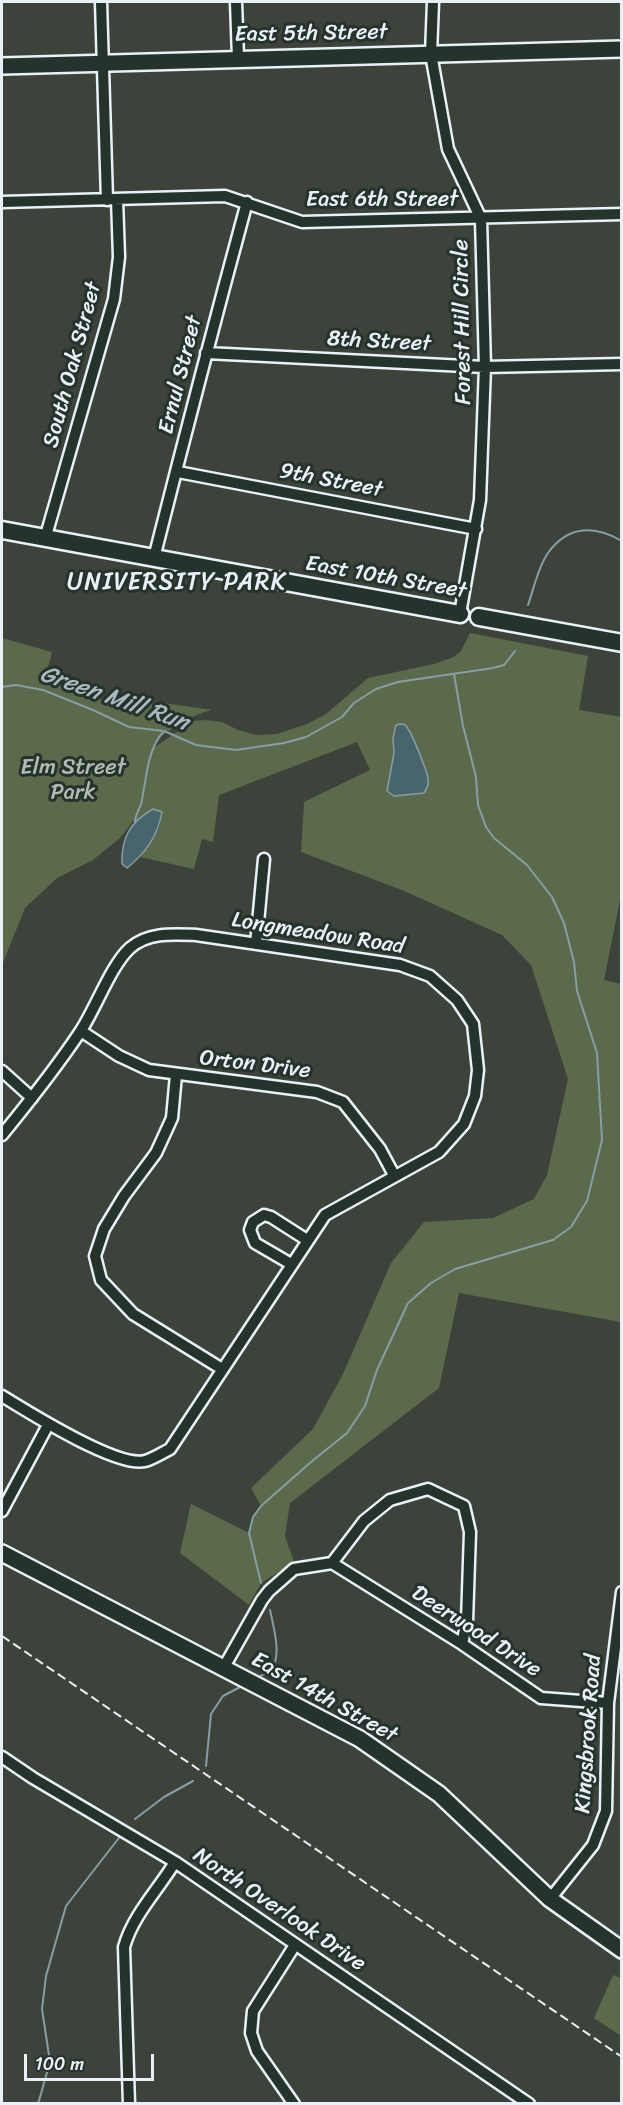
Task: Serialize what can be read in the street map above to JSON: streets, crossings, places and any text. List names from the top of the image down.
{
  "streets": {
    "main road": ["East 10th Street"],
    "street": [
      "East 5th Street",
      "East 6th Street",
      "Forest Hill Circle",
      "8th Street",
      "South Oak Street",
      "Ernul Street",
      "9th Street",
      "Longmeadow Road",
      "Orton Drive",
      "Deerwood Drive",
      "East 14th Street",
      "Kingsbrook Road",
      "North Overlook Drive"
    ]
  },
  "crossings": [
    ["East 5th Street", "Forest Hill Circle"],
    ["East 5th Street", "South Oak Street"],
    ["East 6th Street", "Forest Hill Circle"],
    ["East 6th Street", "South Oak Street"],
    ["East 6th Street", "Ernul Street"],
    ["Forest Hill Circle", "8th Street"],
    ["Forest Hill Circle", "9th Street"],
    ["Forest Hill Circle", "East 10th Street"],
    ["8th Street", "Ernul Street"],
    ["South Oak Street", "East 10th Street"],
    ["Ernul Street", "9th Street"],
    ["Ernul Street", "East 10th Street"],
    ["Longmeadow Road", "Orton Drive"],
    ["Deerwood Drive", "Kingsbrook Road"],
    ["East 14th Street", "Kingsbrook Road"]
  ],
  "districts": ["UNIVERSITY PARK"],
  "water": ["Green Mill Run"],
  "parks": ["Elm Street Park"],
  "scale_bar": "100 m"
}
